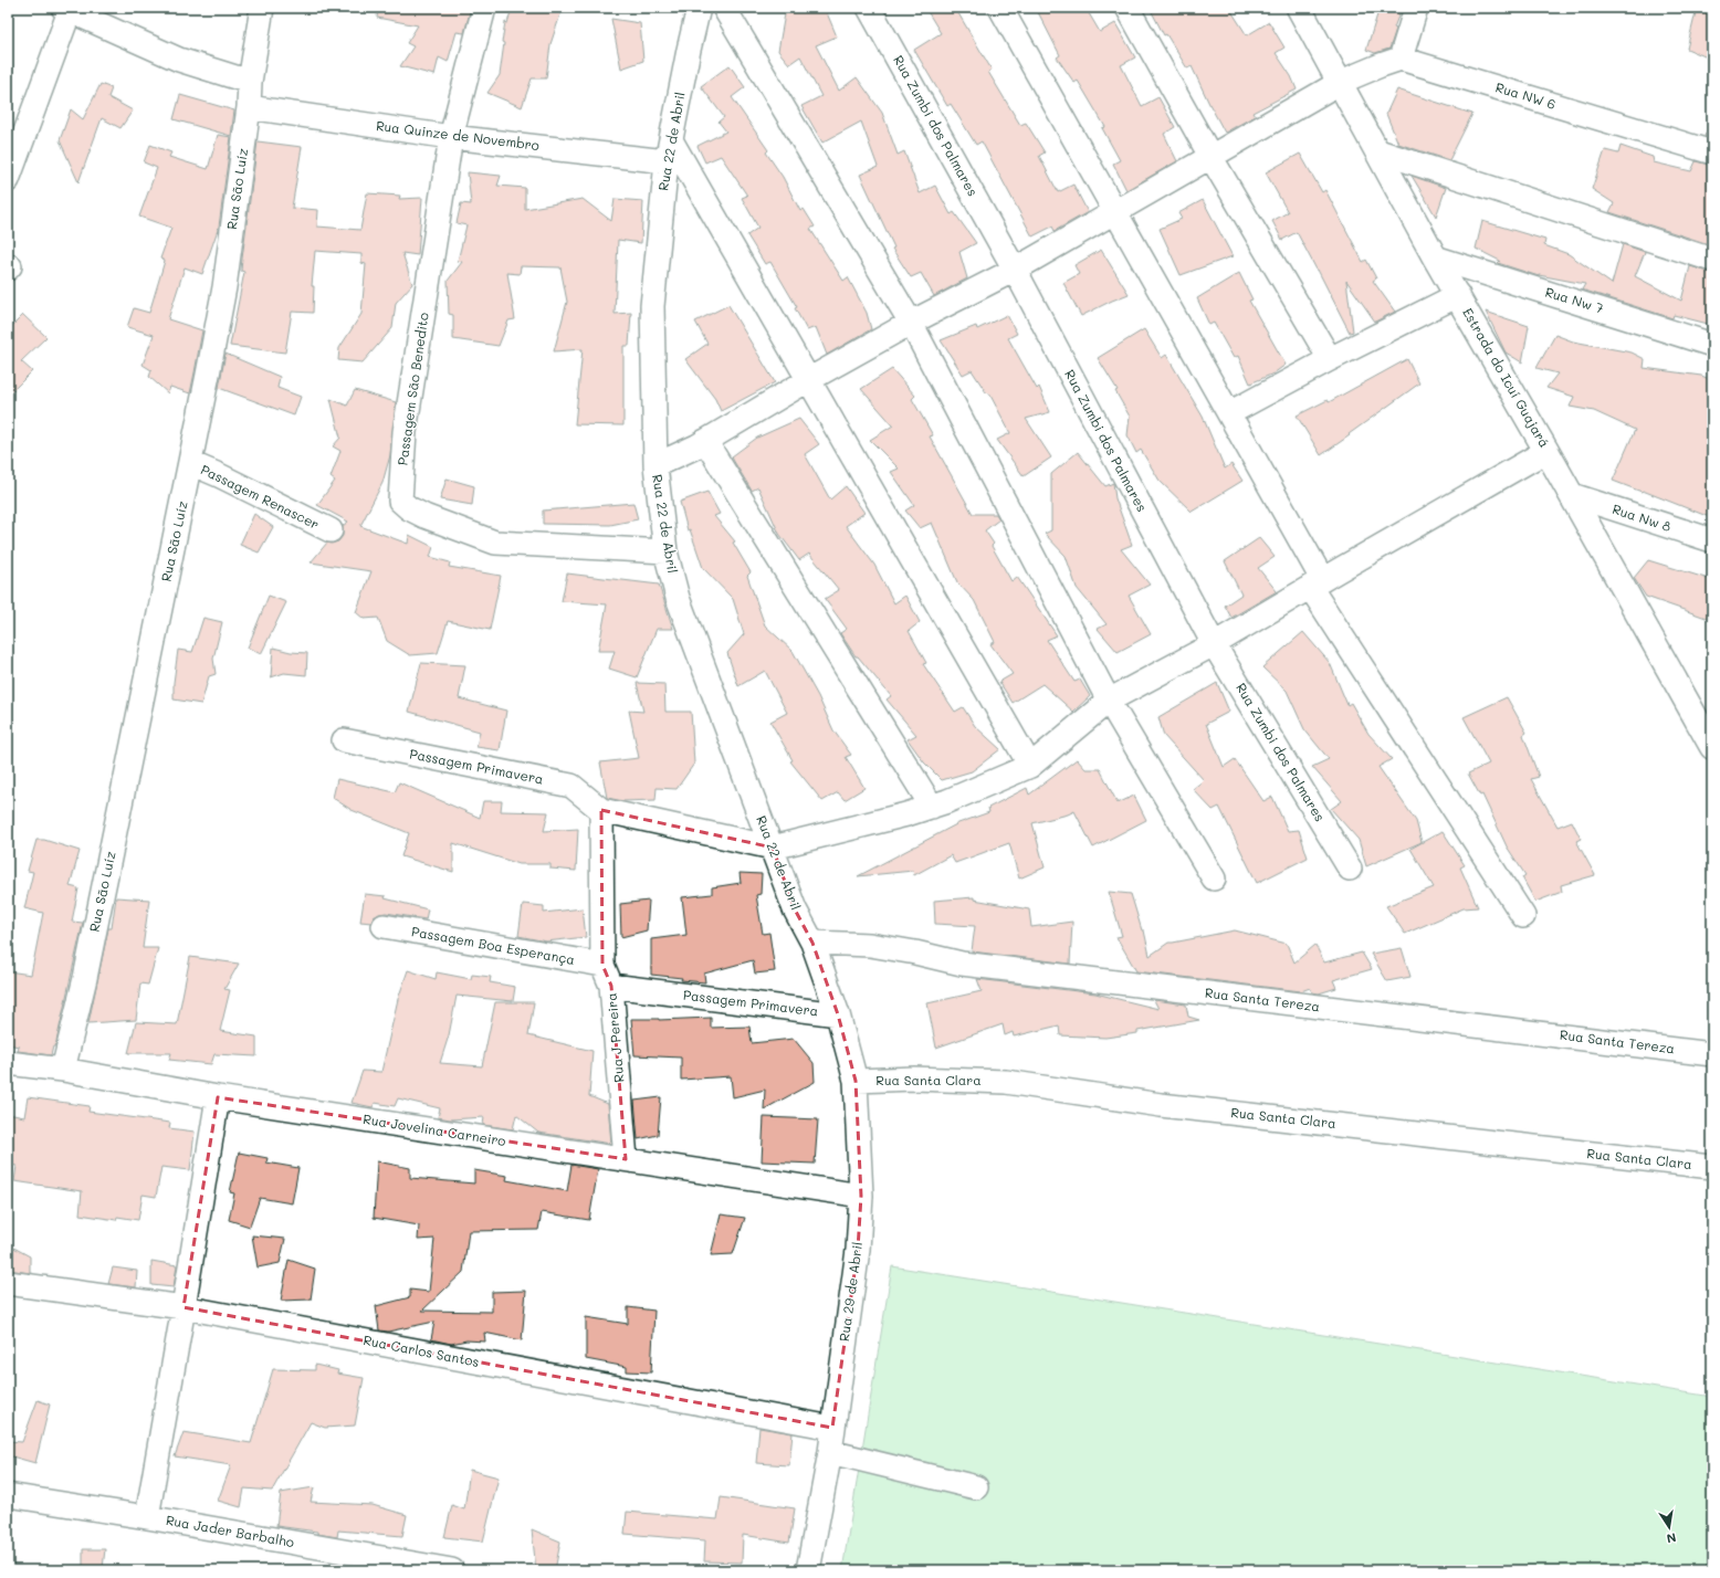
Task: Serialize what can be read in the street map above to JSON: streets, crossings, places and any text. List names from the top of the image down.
{
  "streets": {
    "street": [
      "Rua NW 6",
      "Rua Zumbi dos Palmares",
      "Rua Quinze de Novembro",
      "Rua 22 de Abril",
      "Rua São Luíz",
      "Rua Nw 7",
      "Estrada do Icuí Guajará",
      "Passagem São Benedito",
      "Passagem Renascer",
      "Rua Nw 8",
      "Passagem Primavera",
      "Passagem Boa Esperança",
      "Rua Santa Tereza",
      "Rua J Pereira",
      "Rua Santa Clara",
      "Rua Jovelina Carneiro",
      "Rua 29 de Abril",
      "Rua Carlos Santos",
      "Rua Jader Barbalho"
    ]
  },
  "crossings": [
    ["Rua Quinze de Novembro", "Rua 22 de Abril"],
    ["Rua Quinze de Novembro", "Rua São Luíz"],
    ["Rua Quinze de Novembro", "Passagem São Benedito"],
    ["Rua 22 de Abril", "Passagem São Benedito"],
    ["Rua 22 de Abril", "Passagem Primavera"],
    ["Rua 22 de Abril", "Rua Santa Tereza"],
    ["Rua 22 de Abril", "Rua 29 de Abril"],
    ["Rua São Luíz", "Passagem Renascer"],
    ["Rua São Luíz", "Rua Jovelina Carneiro"],
    ["Rua Nw 7", "Estrada do Icuí Guajará"],
    ["Estrada do Icuí Guajará", "Rua Nw 8"],
    ["Passagem Primavera", "Passagem Boa Esperança"],
    ["Passagem Primavera", "Rua J Pereira"],
    ["Passagem Primavera", "Rua 29 de Abril"],
    ["Passagem Boa Esperança", "Rua J Pereira"],
    ["Rua J Pereira", "Rua Jovelina Carneiro"],
    ["Rua Santa Clara", "Rua 29 de Abril"],
    ["Rua Jovelina Carneiro", "Rua 29 de Abril"],
    ["Rua 29 de Abril", "Rua Carlos Santos"]
  ],
  "north": "bottom"
}
